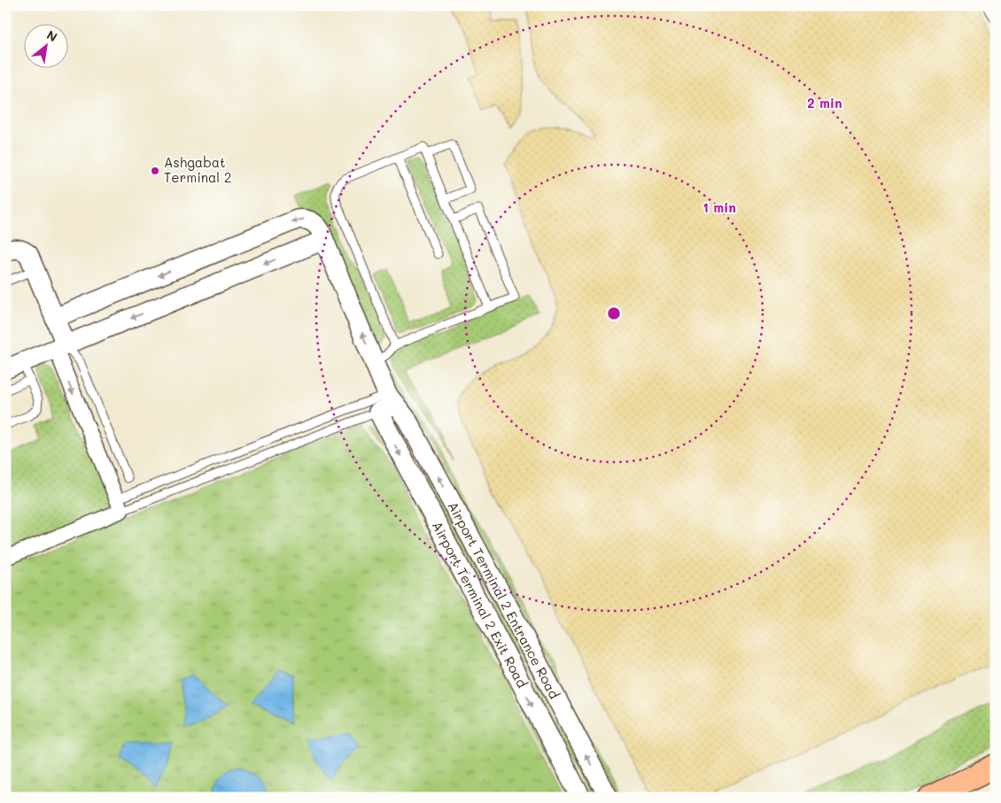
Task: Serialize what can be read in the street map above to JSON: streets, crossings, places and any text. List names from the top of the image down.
{
  "streets": {
    "street": ["Airport Terminal 2 Entrance Road", "Airport Terminal 2 Exit Road"]
  },
  "one_way": ["Airport Terminal 2 Exit Road"],
  "places": ["Ashgabat Terminal 2"],
  "north": "top right",
  "rings": ["2 min", "1 min"]
}
